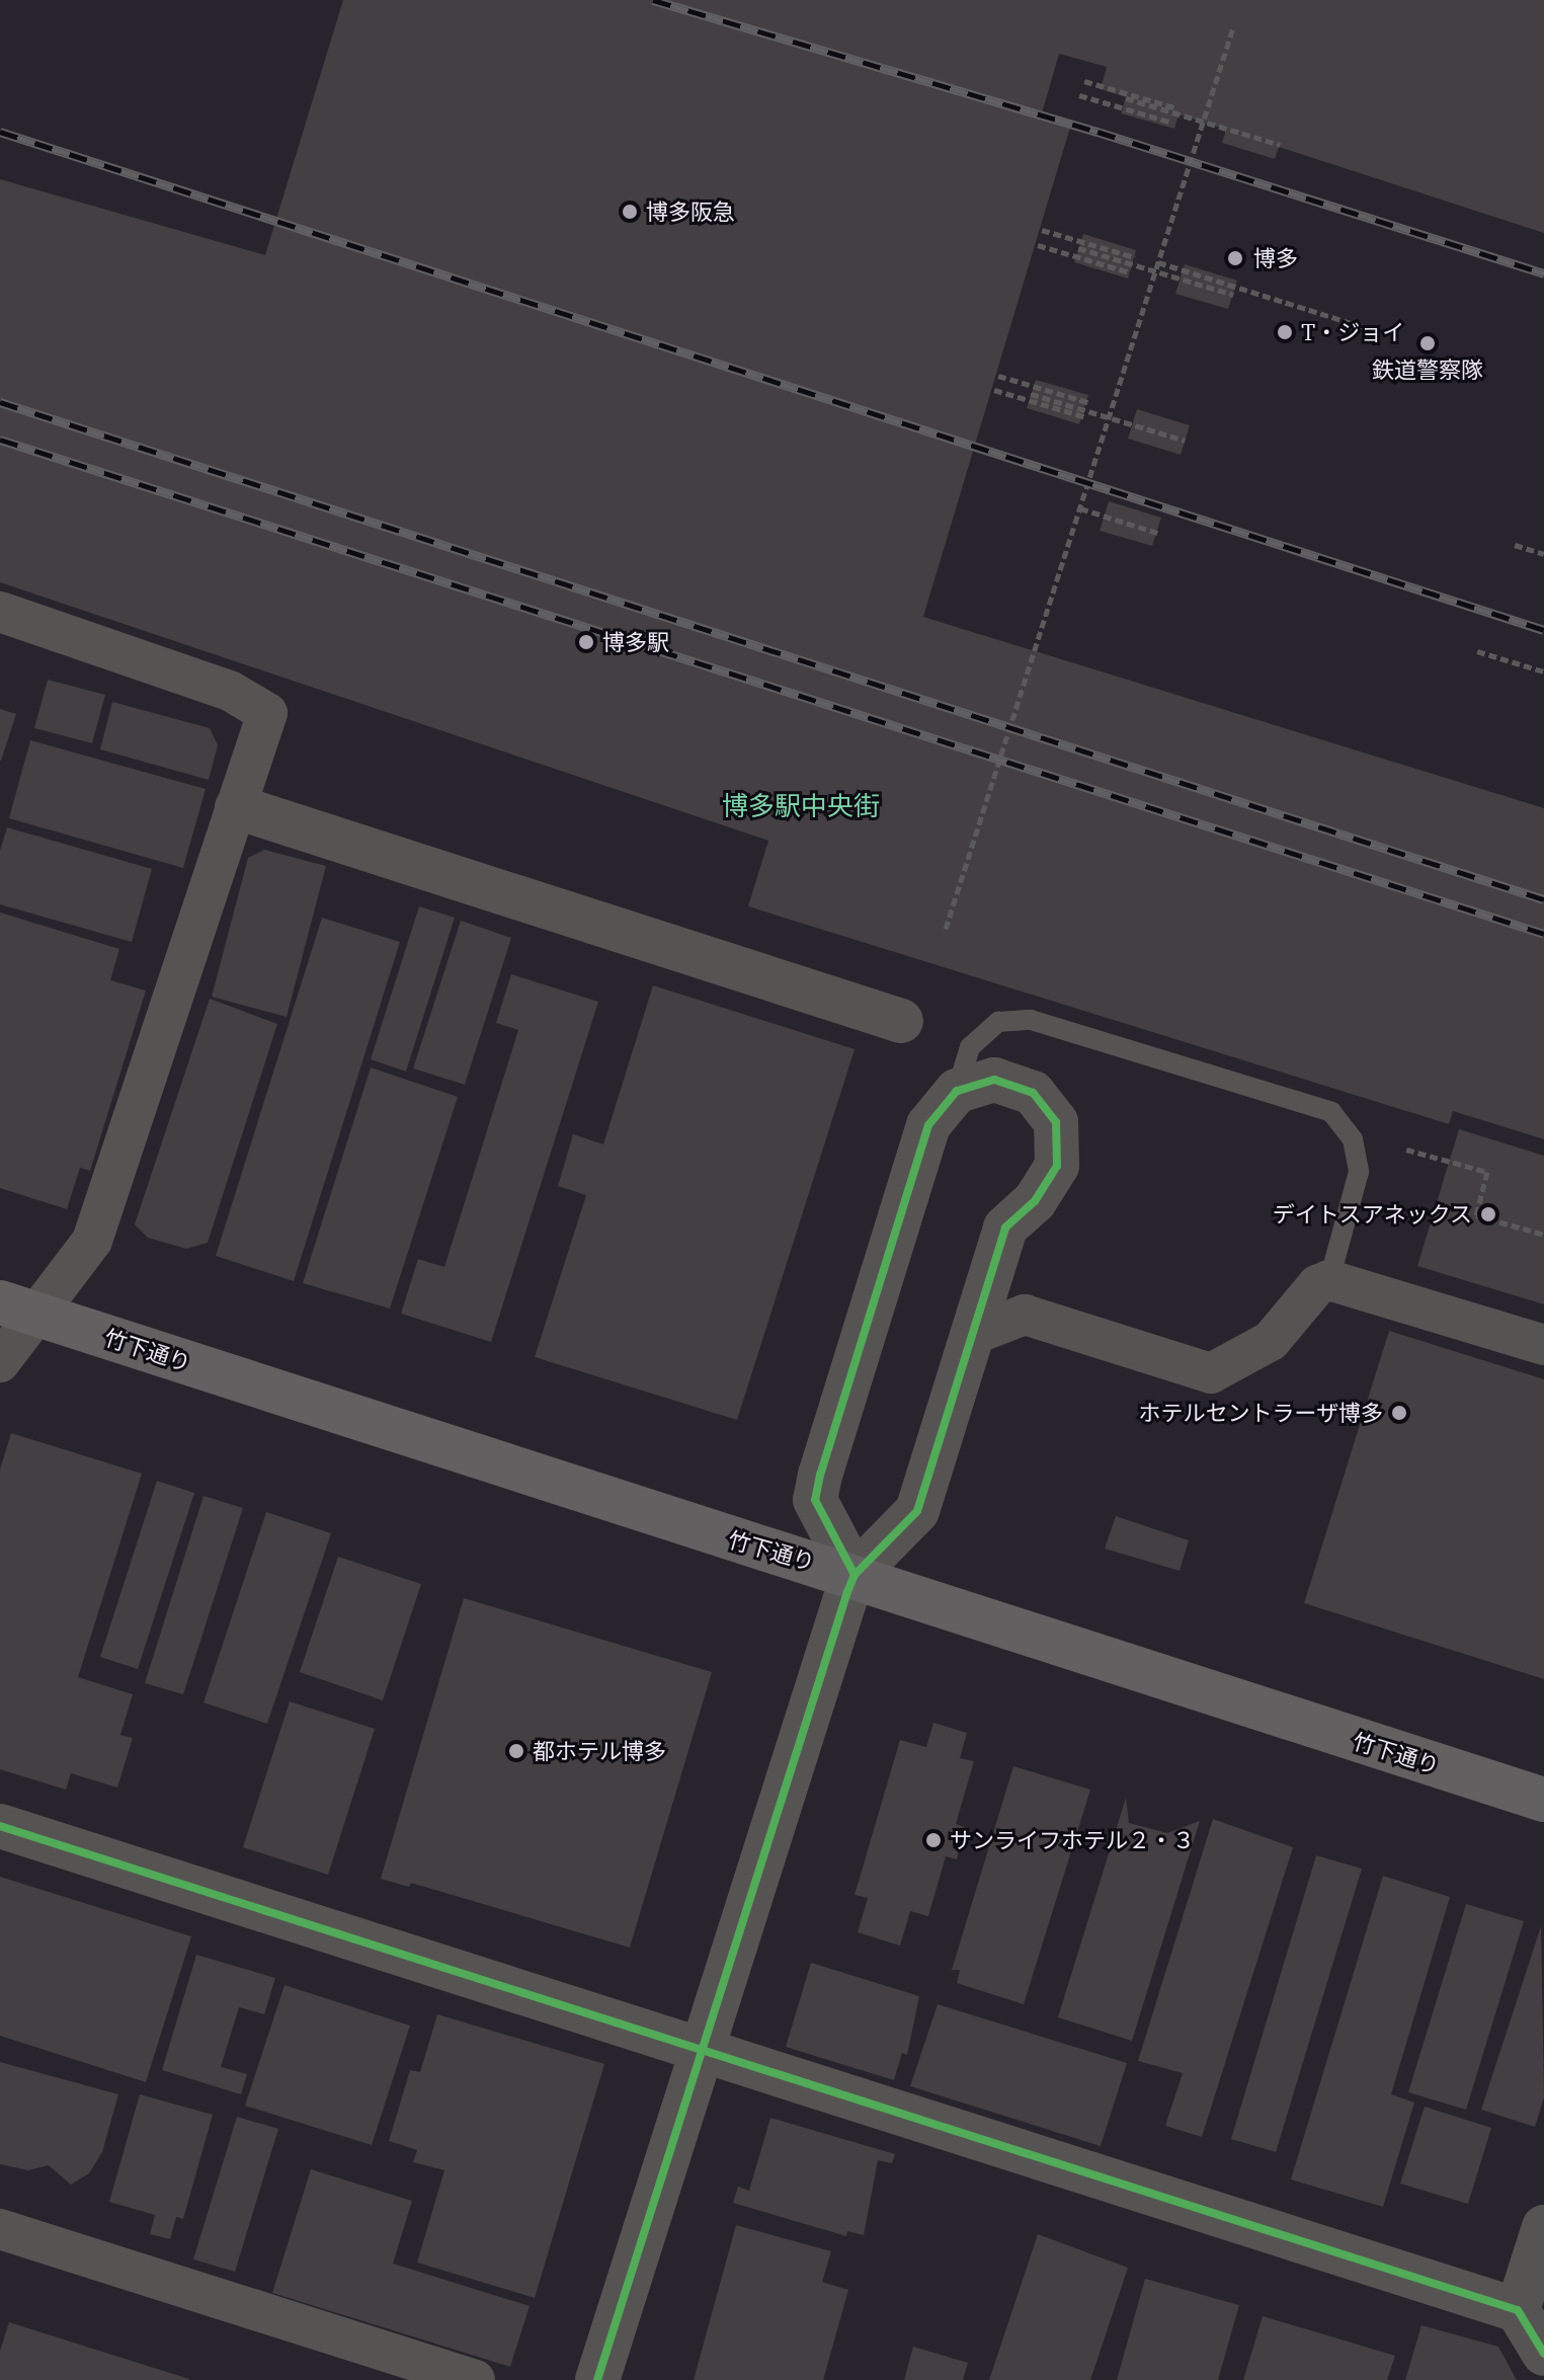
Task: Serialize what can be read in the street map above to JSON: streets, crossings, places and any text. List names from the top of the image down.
{
  "streets": {
    "highway": ["竹下通り"]
  },
  "districts": ["博多駅中央街"],
  "places": [
    "博多阪急",
    "博多",
    "T・ジョイ",
    "鉄道警察隊",
    "博多駅",
    "デイトスアネックス",
    "ホテルセントラーザ博多",
    "都ホテル博多",
    "サンライフホテル２・３"
  ]
}
